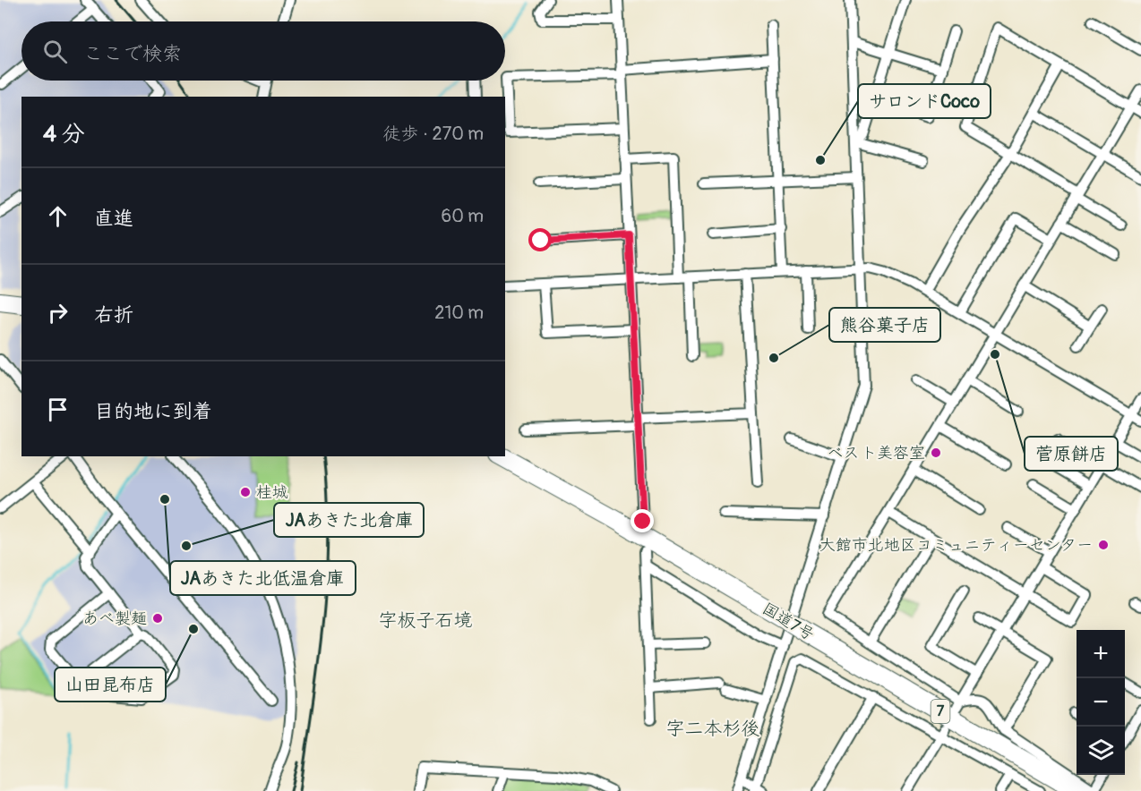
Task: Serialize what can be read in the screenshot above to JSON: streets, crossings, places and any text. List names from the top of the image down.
{
  "streets": {
    "highway": ["国道7号", "7"]
  },
  "districts": ["字板子石境", "字二本杉後"],
  "places": [
    "サロンドCoco",
    "菅原餅店",
    "熊谷菓子店",
    "ベスト美容室",
    "桂城",
    "JAあきた北低温倉庫",
    "大館市北地区コミュニティーセンター",
    "JAあきた北倉庫",
    "あべ製麺",
    "山田昆布店"
  ],
  "page": {
    "search": "ここで検索",
    "heading": ["4 分", "徒歩 · 270 m"],
    "list": [
      ["直進", "60 m"],
      ["右折", "210 m"],
      "目的地に到着"
    ],
    "map_buttons": ["+", "−"]
  }
}
